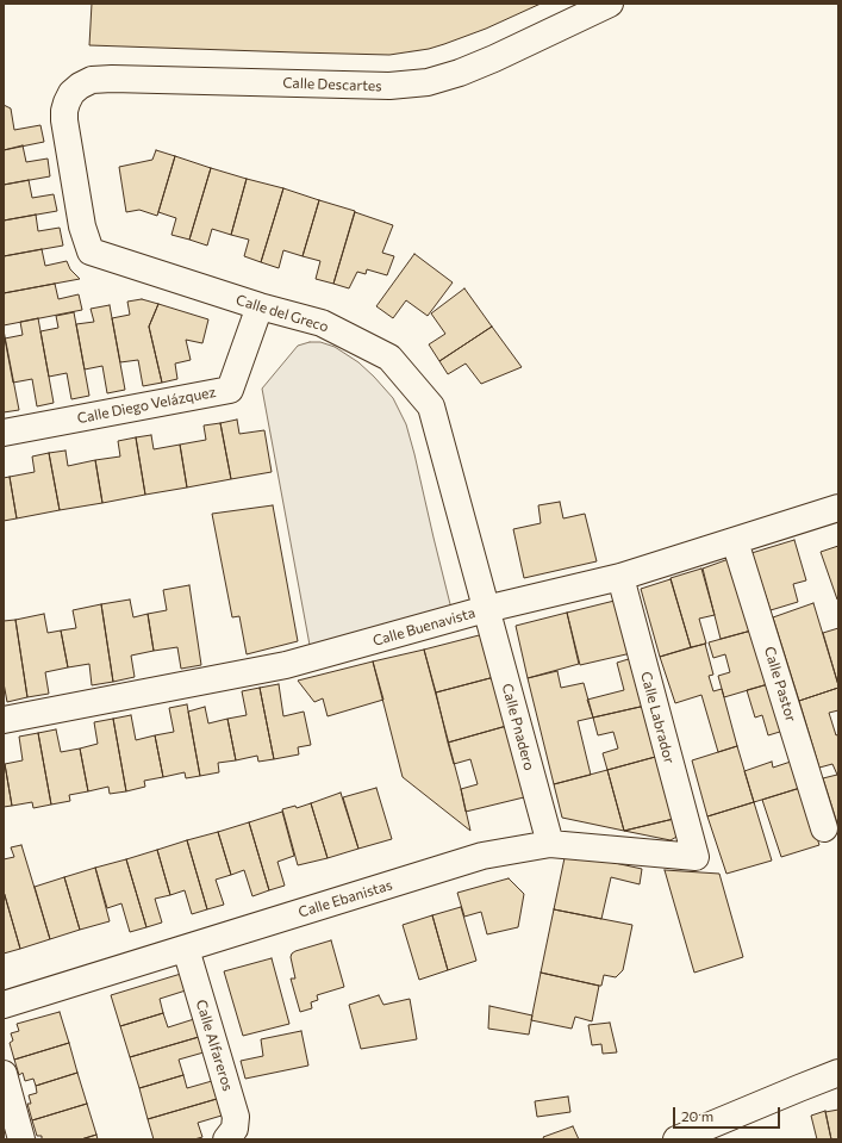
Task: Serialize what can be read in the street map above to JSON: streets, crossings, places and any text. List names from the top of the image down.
{
  "streets": {
    "street": [
      "Calle Descartes",
      "Calle del Greco",
      "Calle Diego Velázquez",
      "Calle Buenavista",
      "Calle Pastor",
      "Calle Labrador",
      "Calle Pnadero",
      "Calle Ebanistas",
      "Calle Alfareros"
    ]
  },
  "crossings": [
    ["Calle Descartes", "Calle del Greco"],
    ["Calle del Greco", "Calle Diego Velázquez"],
    ["Calle del Greco", "Calle Buenavista"],
    ["Calle del Greco", "Calle Pnadero"],
    ["Calle Buenavista", "Calle Pastor"],
    ["Calle Buenavista", "Calle Labrador"],
    ["Calle Buenavista", "Calle Pnadero"],
    ["Calle Labrador", "Calle Ebanistas"],
    ["Calle Pnadero", "Calle Ebanistas"],
    ["Calle Ebanistas", "Calle Alfareros"]
  ],
  "scale_bar": "20 m"
}
